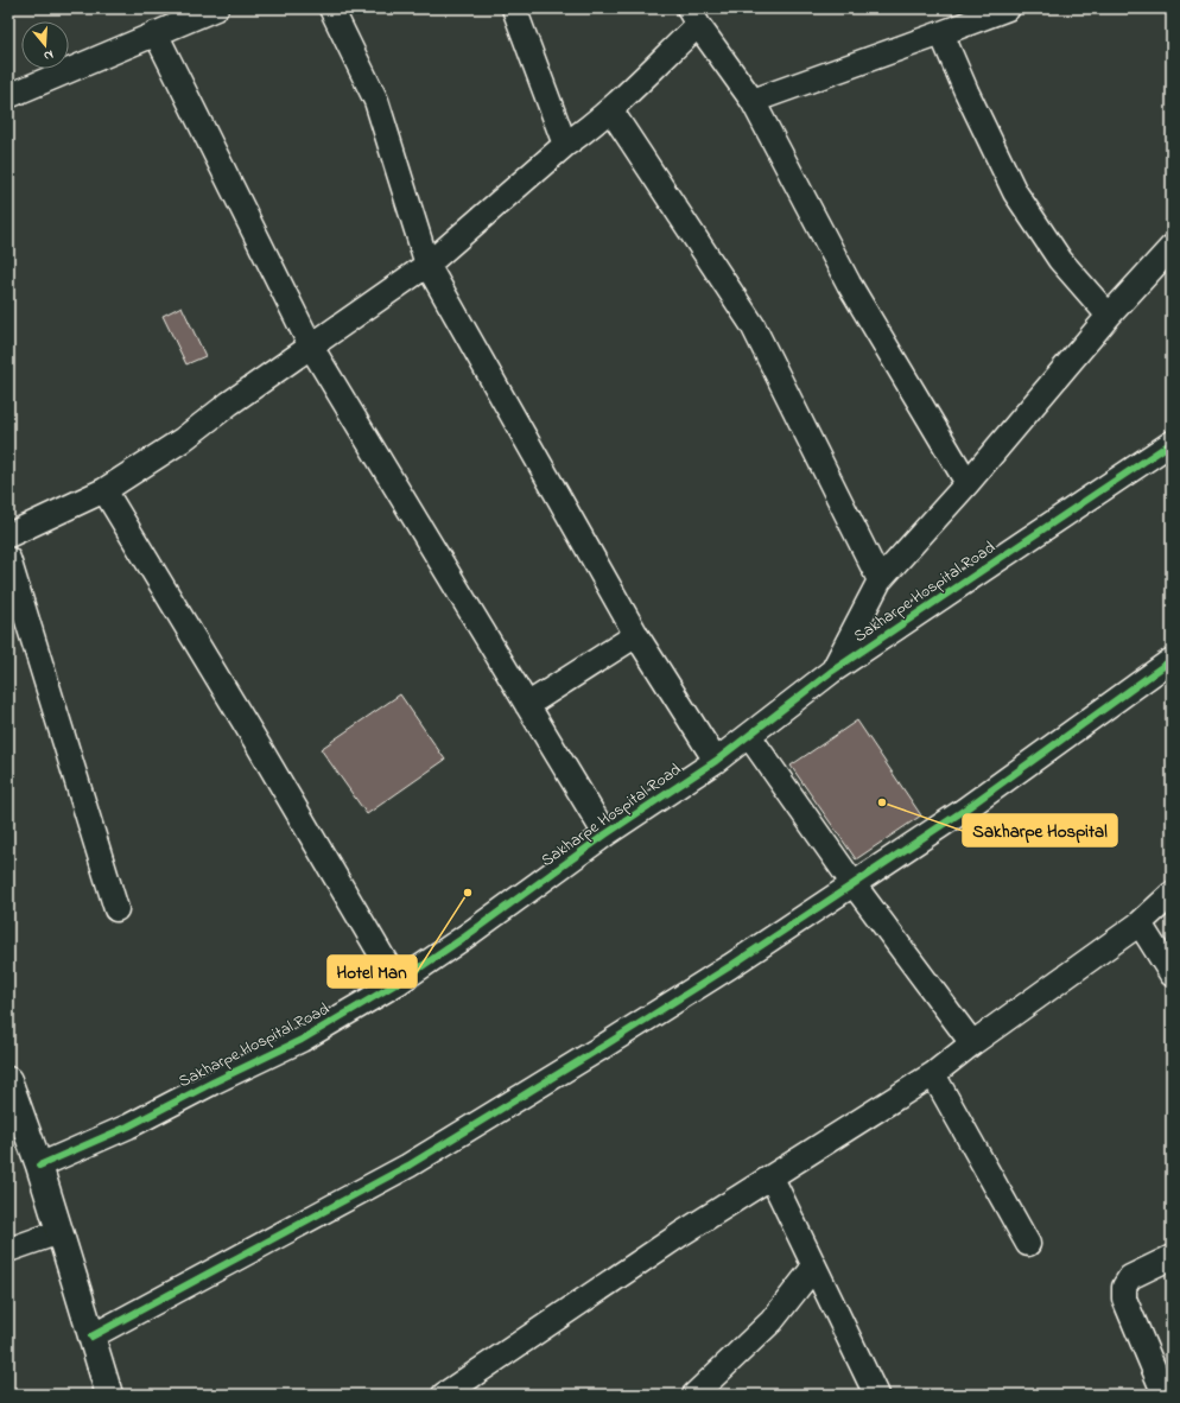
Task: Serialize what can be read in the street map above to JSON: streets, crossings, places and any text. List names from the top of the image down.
{
  "streets": {
    "street": ["Sakharpe Hospital Road"]
  },
  "places": ["Sakharpe Hospital", "Hotel Man"],
  "north": "bottom"
}
